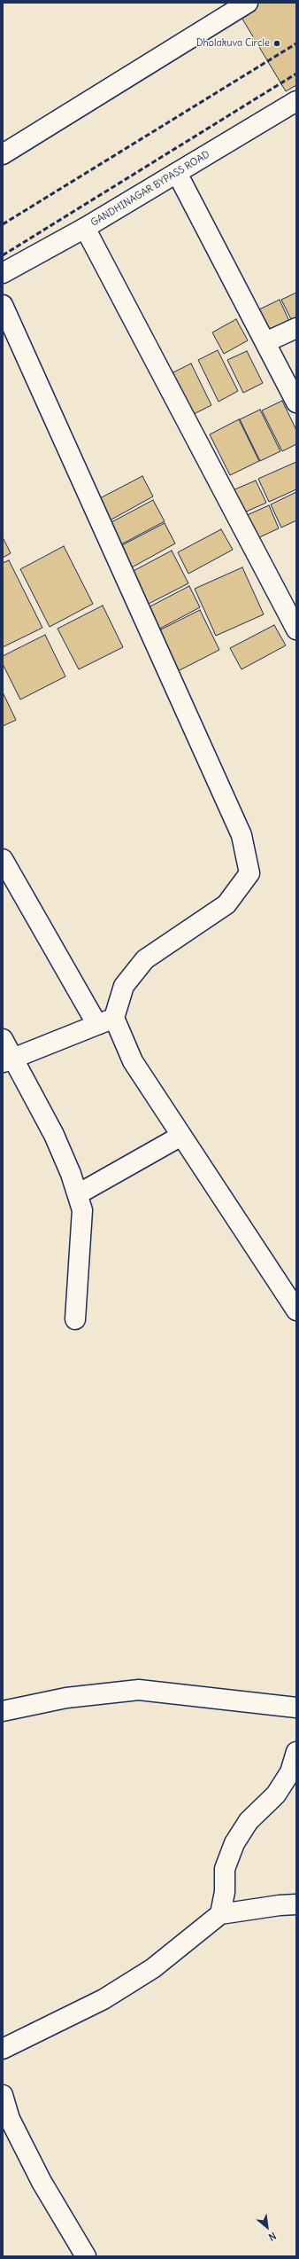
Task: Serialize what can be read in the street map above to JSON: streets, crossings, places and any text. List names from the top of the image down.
{
  "streets": {
    "street": ["GANDHINAGAR BYPASS ROAD"]
  },
  "places": ["Dholakuva Circle"],
  "north": "bottom right"
}
